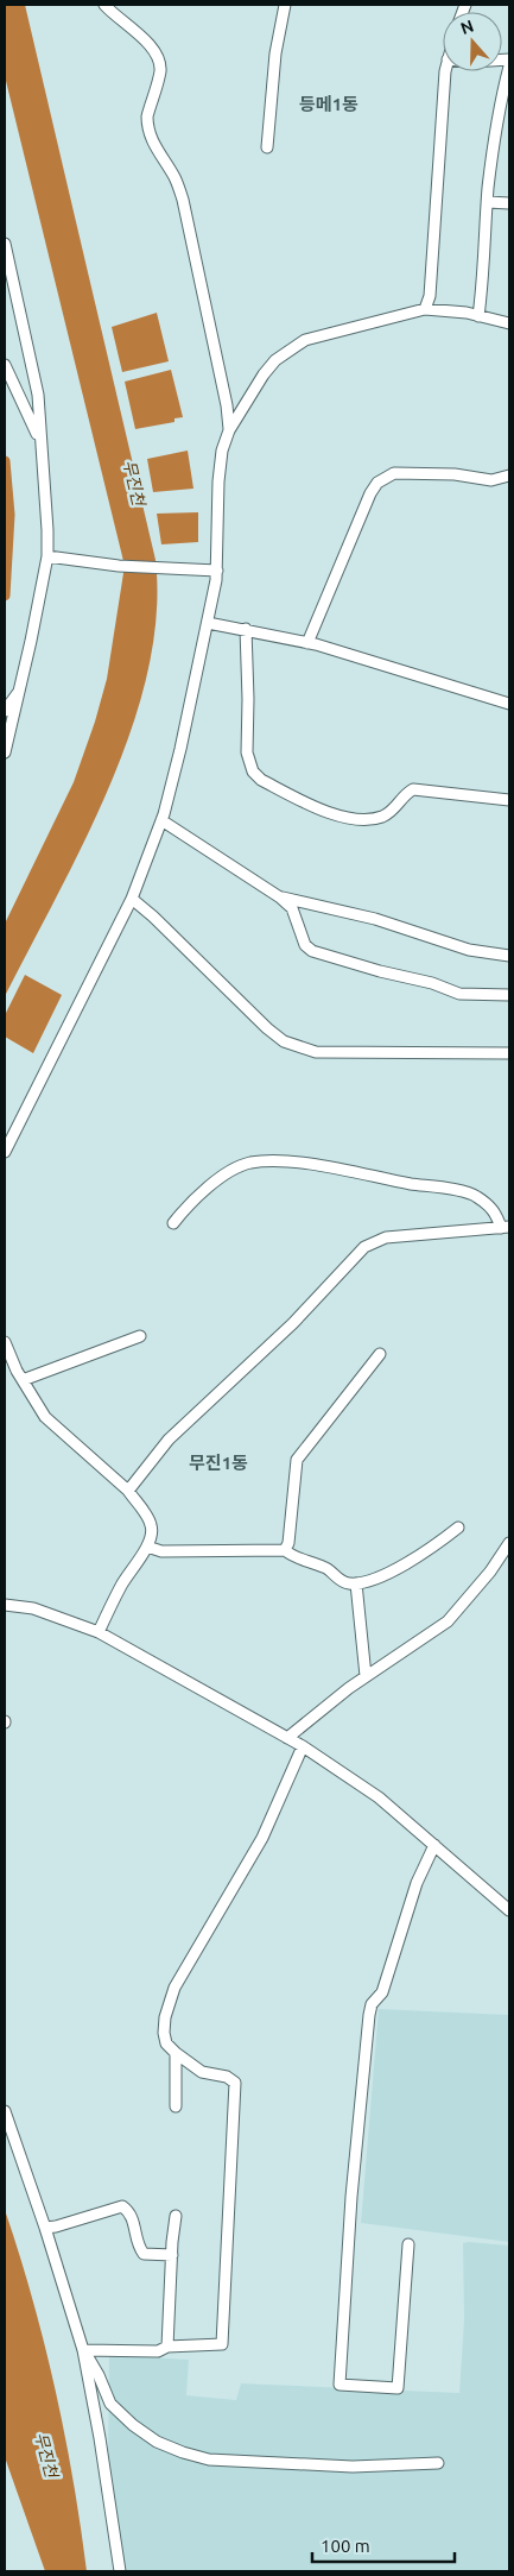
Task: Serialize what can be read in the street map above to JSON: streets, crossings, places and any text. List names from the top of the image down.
{
  "districts": ["등메1동", "무진1동"],
  "water": ["무진천"],
  "scale_bar": "100 m",
  "north": "top"
}
